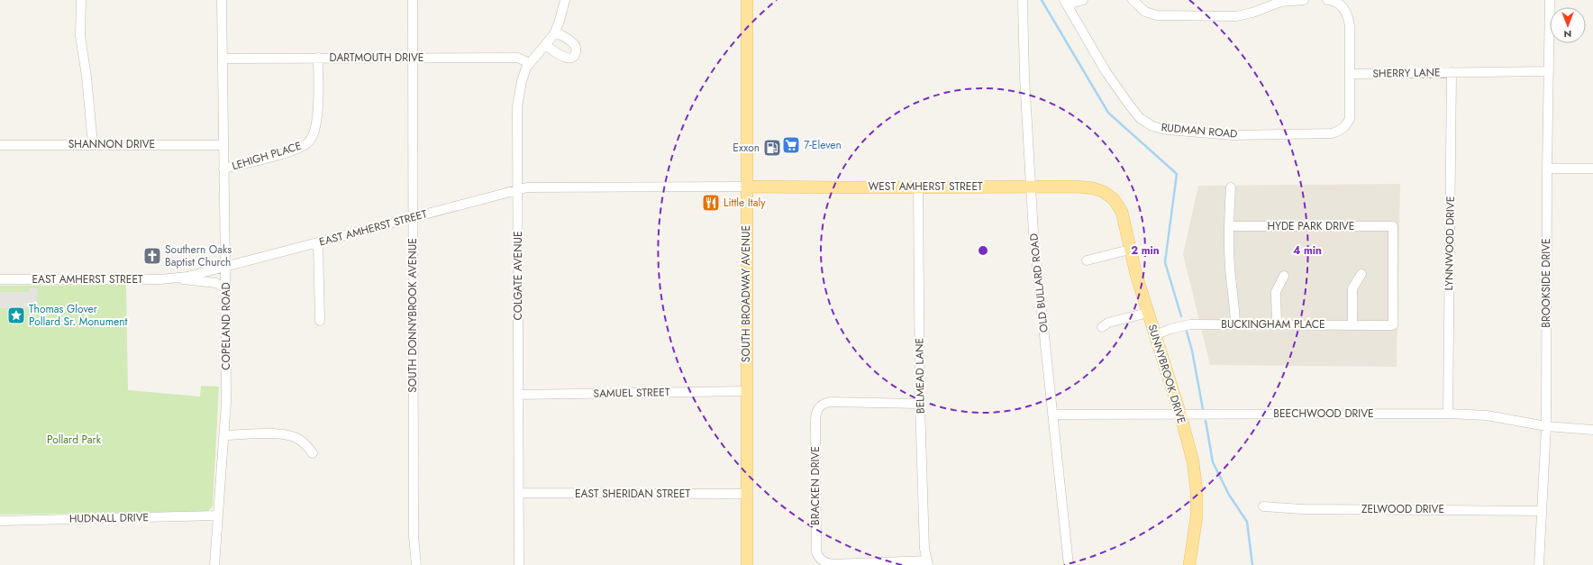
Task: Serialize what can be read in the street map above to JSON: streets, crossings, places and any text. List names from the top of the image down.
{
  "streets": {
    "main road": ["WEST AMHERST STREET", "SOUTH BROADWAY AVENUE", "SUNNYBROOK DRIVE"],
    "street": [
      "DARTMOUTH DRIVE",
      "SHERRY LANE",
      "RUDMAN ROAD",
      "SHANNON DRIVE",
      "LEHIGH PLACE",
      "HYDE PARK DRIVE",
      "EAST AMHERST STREET",
      "LYNNWOOD DRIVE",
      "COLGATE AVENUE",
      "OLD BULLARD ROAD",
      "BROOKSIDE DRIVE",
      "SOUTH DONNYBROOK AVENUE",
      "BUCKINGHAM PLACE",
      "COPELAND ROAD",
      "BELMEAD LANE",
      "SAMUEL STREET",
      "BEECHWOOD DRIVE",
      "BRACKEN DRIVE",
      "EAST SHERIDAN STREET",
      "ZELWOOD DRIVE",
      "HUDNALL DRIVE"
    ]
  },
  "crossings": [
    ["DARTMOUTH DRIVE", "LEHIGH PLACE"],
    ["DARTMOUTH DRIVE", "COLGATE AVENUE"],
    ["DARTMOUTH DRIVE", "SOUTH DONNYBROOK AVENUE"],
    ["DARTMOUTH DRIVE", "COPELAND ROAD"],
    ["SHERRY LANE", "RUDMAN ROAD"],
    ["SHERRY LANE", "LYNNWOOD DRIVE"],
    ["SHERRY LANE", "BROOKSIDE DRIVE"],
    ["SHANNON DRIVE", "COPELAND ROAD"],
    ["LEHIGH PLACE", "COPELAND ROAD"],
    ["WEST AMHERST STREET", "EAST AMHERST STREET"],
    ["WEST AMHERST STREET", "OLD BULLARD ROAD"],
    ["WEST AMHERST STREET", "SOUTH BROADWAY AVENUE"],
    ["WEST AMHERST STREET", "SUNNYBROOK DRIVE"],
    ["WEST AMHERST STREET", "BELMEAD LANE"],
    ["HYDE PARK DRIVE", "BUCKINGHAM PLACE"],
    ["EAST AMHERST STREET", "COLGATE AVENUE"],
    ["EAST AMHERST STREET", "SOUTH BROADWAY AVENUE"],
    ["EAST AMHERST STREET", "SOUTH DONNYBROOK AVENUE"],
    ["EAST AMHERST STREET", "COPELAND ROAD"],
    ["LYNNWOOD DRIVE", "BEECHWOOD DRIVE"],
    ["COLGATE AVENUE", "SAMUEL STREET"],
    ["COLGATE AVENUE", "EAST SHERIDAN STREET"],
    ["OLD BULLARD ROAD", "BEECHWOOD DRIVE"],
    ["BROOKSIDE DRIVE", "BEECHWOOD DRIVE"],
    ["BROOKSIDE DRIVE", "ZELWOOD DRIVE"],
    ["SOUTH BROADWAY AVENUE", "SAMUEL STREET"],
    ["SOUTH BROADWAY AVENUE", "EAST SHERIDAN STREET"],
    ["BUCKINGHAM PLACE", "SUNNYBROOK DRIVE"],
    ["COPELAND ROAD", "HUDNALL DRIVE"],
    ["SUNNYBROOK DRIVE", "BEECHWOOD DRIVE"],
    ["BELMEAD LANE", "BRACKEN DRIVE"]
  ],
  "parks": ["Pollard Park"],
  "places": {
    "supermarket": ["7-Eleven"],
    "fuel station": ["Exxon"],
    "restaurant": ["Little Italy"],
    "church": ["Southern Oaks Baptist Church"],
    "place": ["Thomas Glover Pollard Sr. Monument"]
  },
  "north": "bottom",
  "rings": ["2 min", "4 min"]
}
